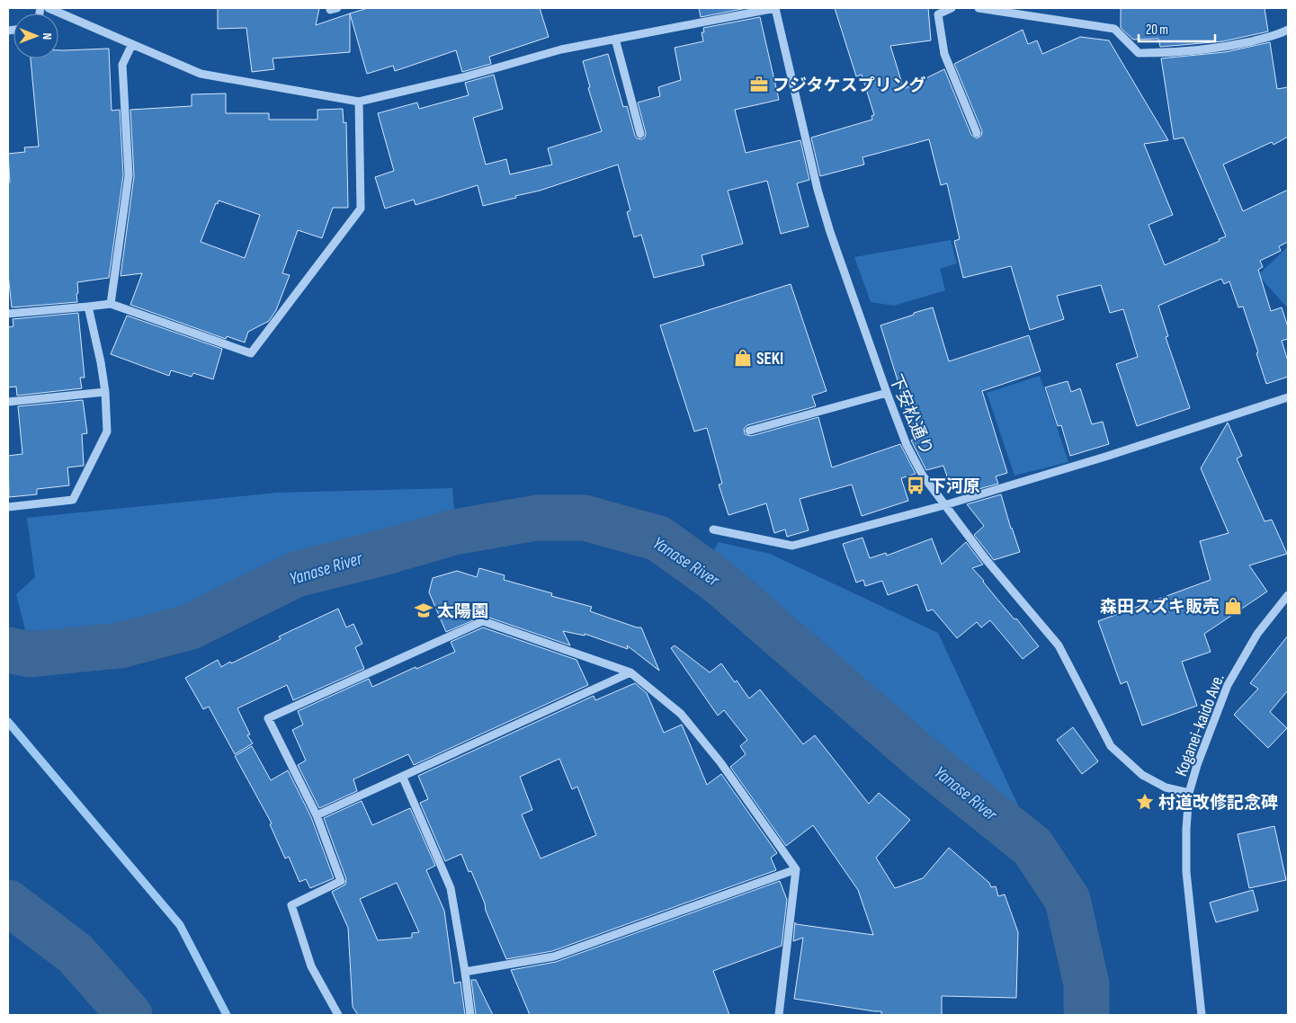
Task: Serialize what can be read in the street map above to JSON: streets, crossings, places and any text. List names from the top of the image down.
{
  "streets": {
    "street": ["下安松通り", "Koganei-kaido Ave."]
  },
  "crossings": [
    ["下安松通り", "Koganei-kaido Ave."]
  ],
  "water": ["Yanase River"],
  "places": {
    "office": ["フジタケスプリング"],
    "shop": ["SEKI", "森田スズキ販売"],
    "bus stop": ["下河原"],
    "school or university": ["太陽園"],
    "place": ["村道改修記念碑"]
  },
  "scale_bar": "20 m",
  "north": "right"
}
